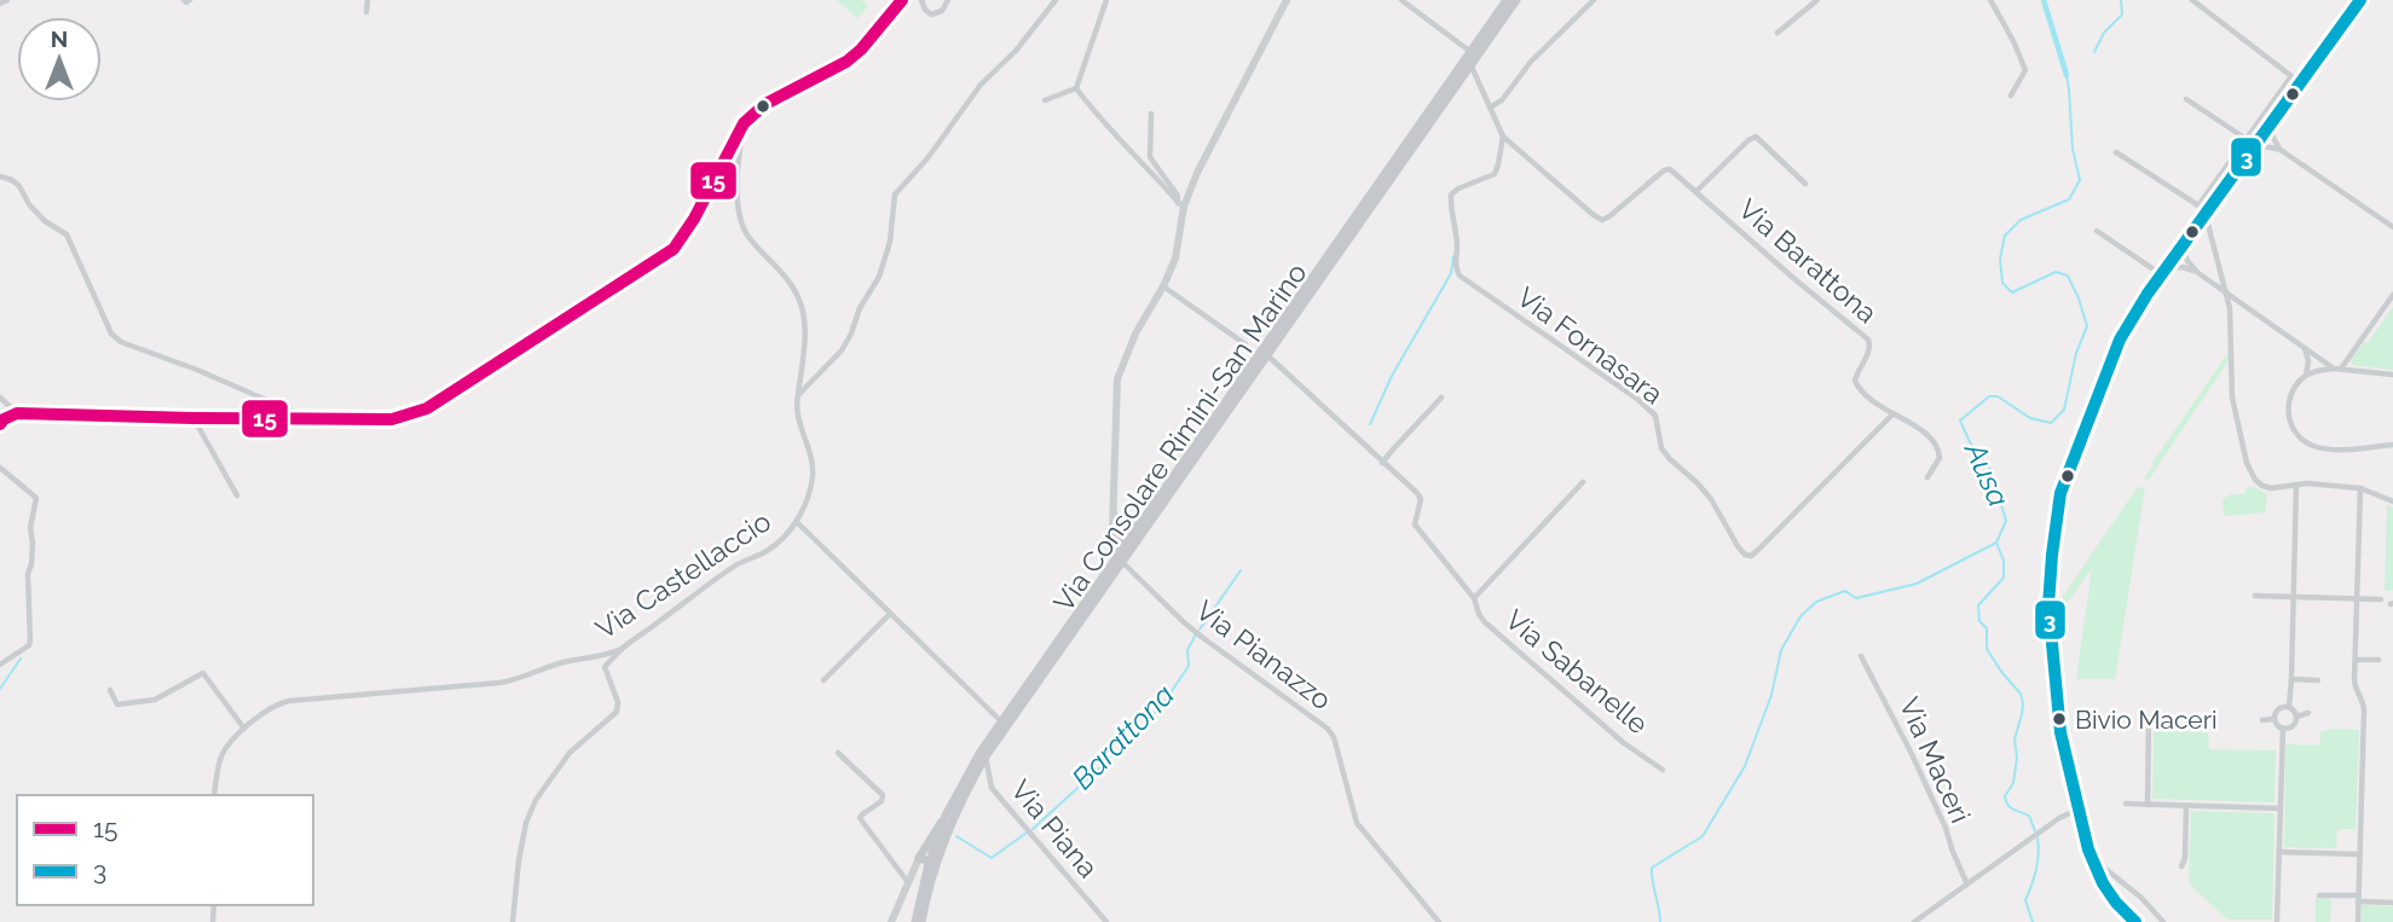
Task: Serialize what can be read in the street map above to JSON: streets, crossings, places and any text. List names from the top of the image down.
{
  "streets": {
    "main road": ["Via Consolare Rimini-San Marino"],
    "street": [
      "Via Barattona",
      "Via Fornasara",
      "Via Castellaccio",
      "Via Pianazzo",
      "Via Sabanelle",
      "Via Maceri",
      "Via Piana"
    ]
  },
  "crossings": [
    ["Via Barattona", "Via Fornasara"],
    ["Via Barattona", "Via Consolare Rimini-San Marino"],
    ["Via Consolare Rimini-San Marino", "Via Pianazzo"],
    ["Via Consolare Rimini-San Marino", "Via Sabanelle"],
    ["Via Consolare Rimini-San Marino", "Via Piana"]
  ],
  "water": ["Ausa", "Barattona"],
  "places": ["Bivio Maceri"],
  "lines": ["transit line 15", "transit line 3"],
  "legend": ["15", "3"],
  "north": "top"
}
